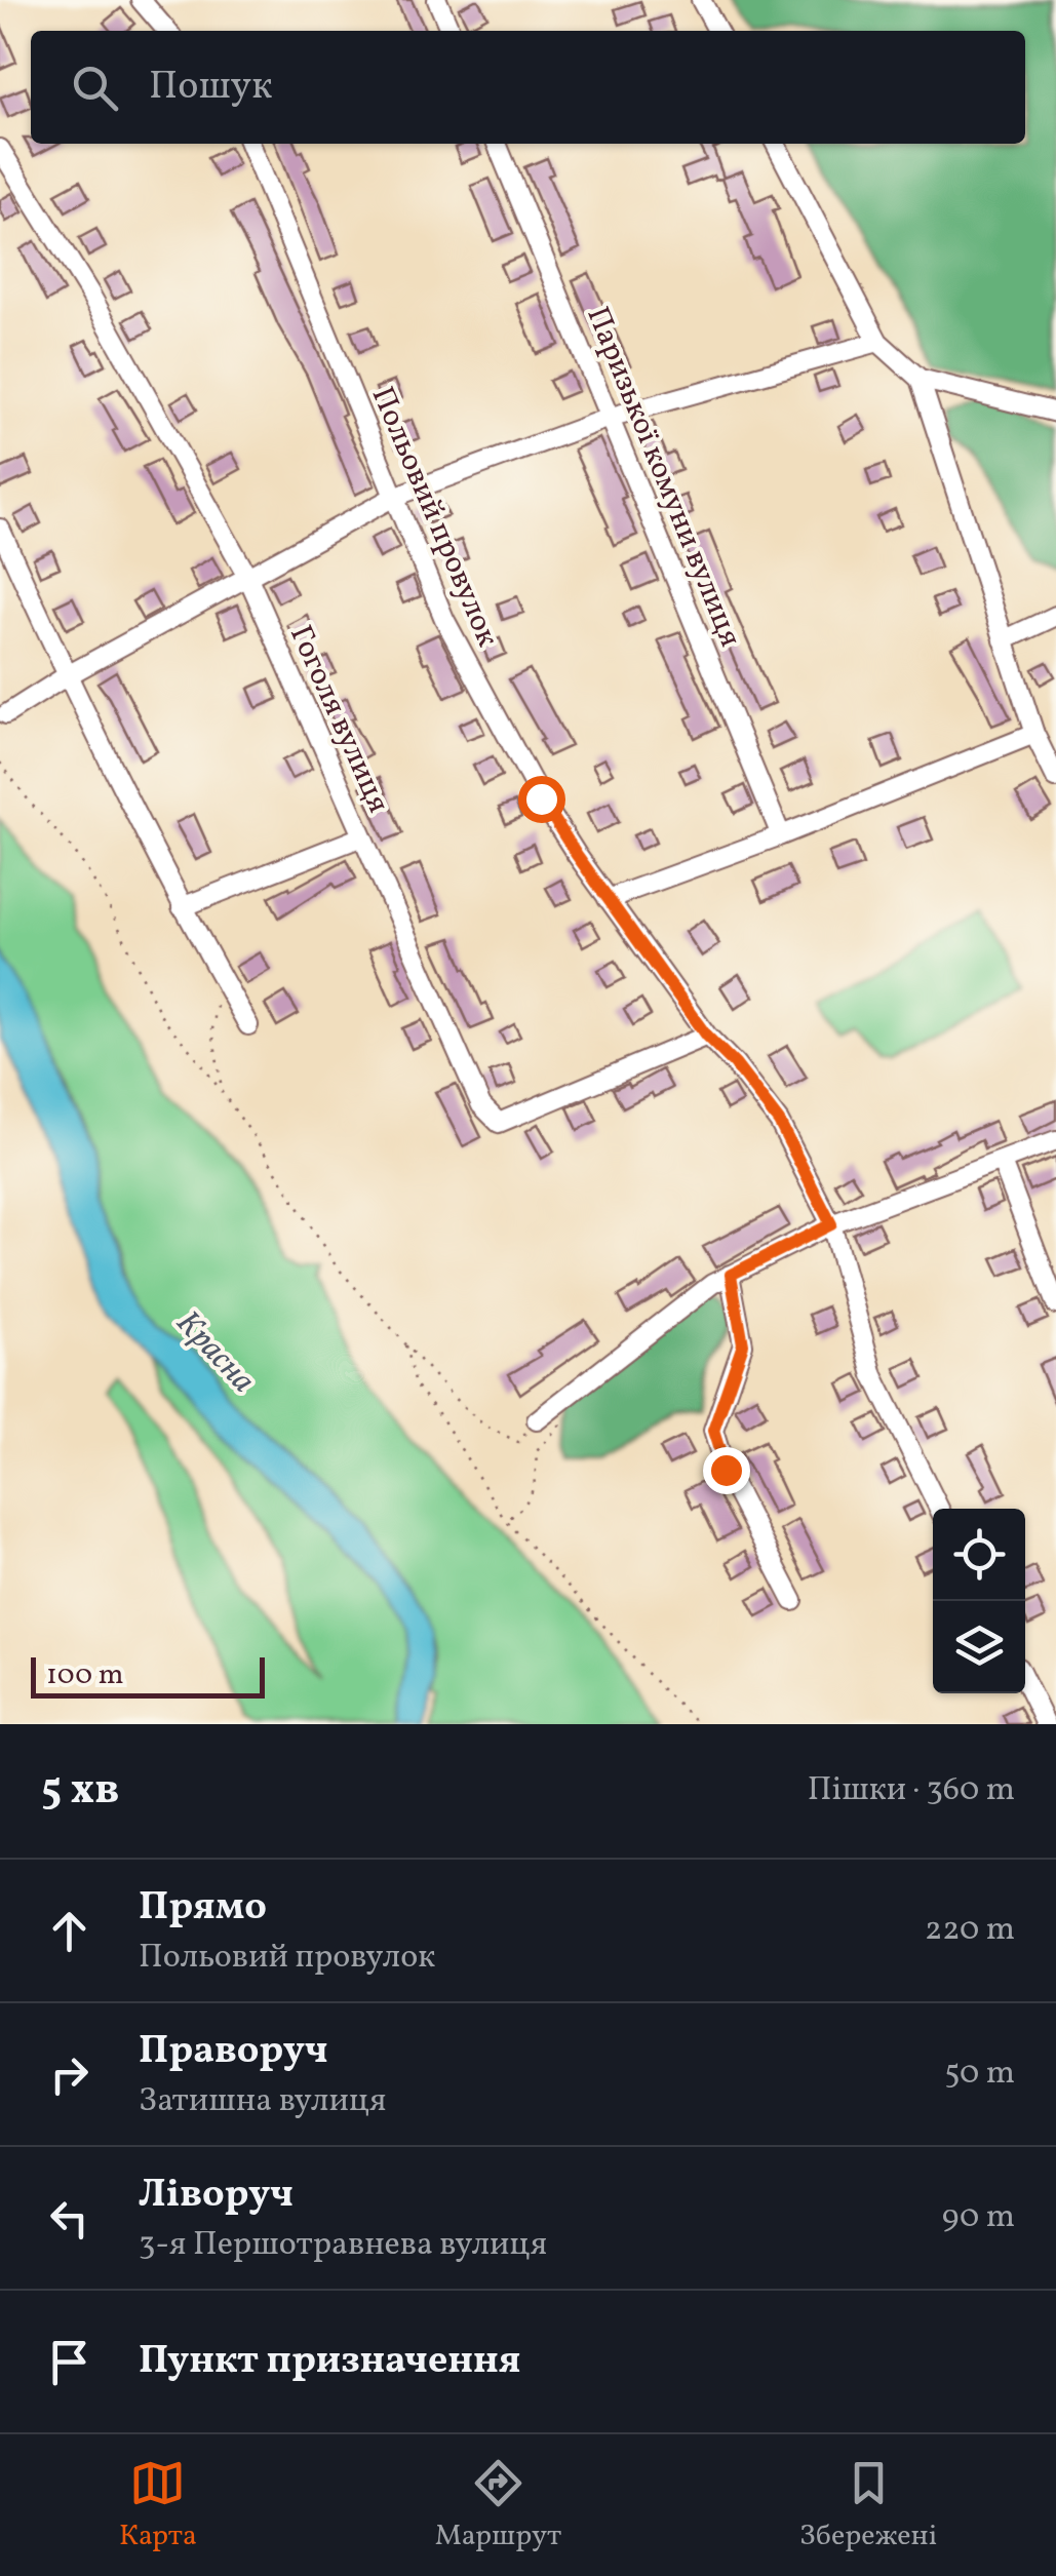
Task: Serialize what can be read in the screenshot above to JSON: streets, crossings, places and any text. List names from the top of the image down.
{
  "streets": {
    "street": ["Паризької комуни вулиця", "Польовий провулок", "Гоголя вулиця"]
  },
  "crossings": [
    ["Польовий провулок", "Гоголя вулиця"]
  ],
  "water": ["Красна"],
  "scale_bar": "100 m",
  "page": {
    "search": "Пошук",
    "scale": "100 m",
    "heading": ["5 хв", "Пішки · 360 m"],
    "list": [
      ["Прямо", "Польовий провулок", "220 m"],
      ["Праворуч", "Затишна вулиця", "50 m"],
      ["Ліворуч", "3-я Першотравнева вулиця", "90 m"],
      "Пункт призначення"
    ],
    "nav": ["Карта", "Маршрут", "Збережені"]
  }
}
